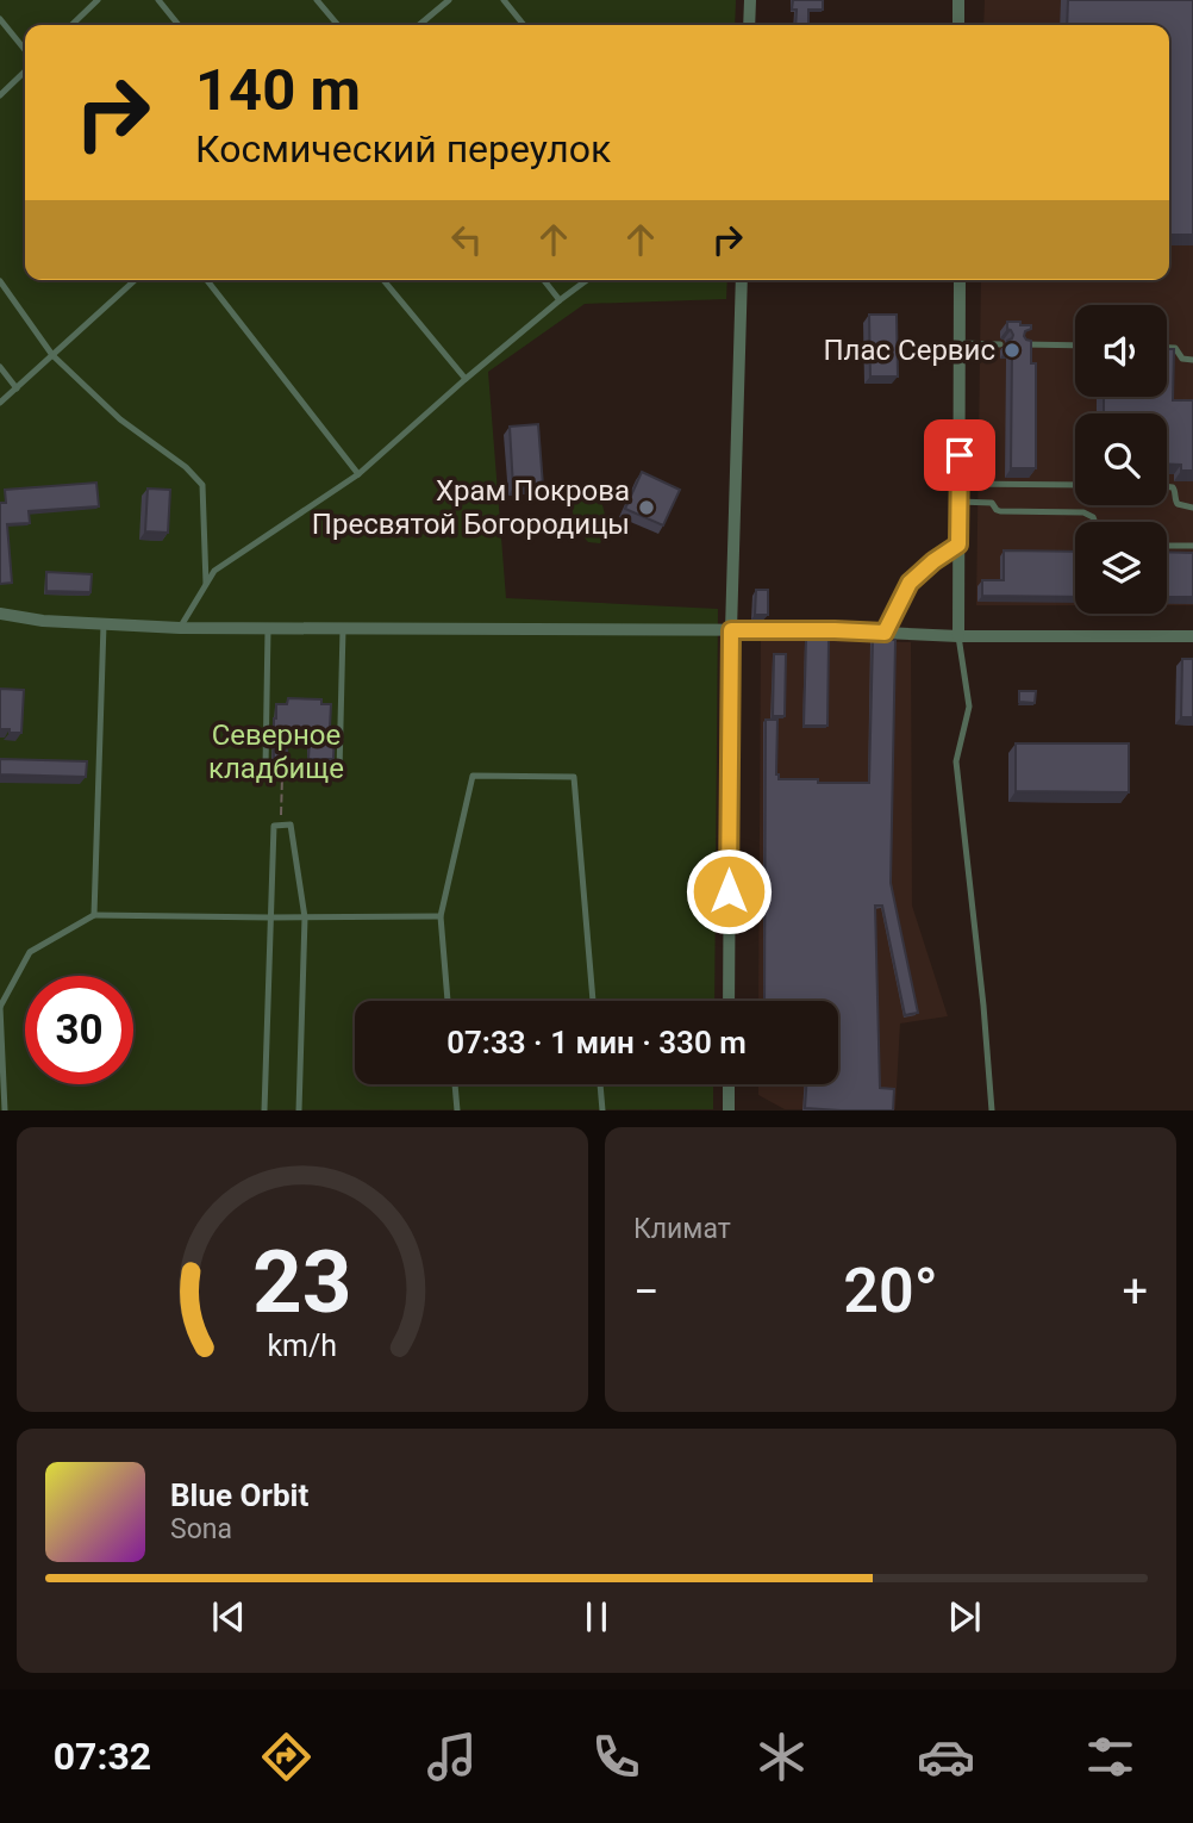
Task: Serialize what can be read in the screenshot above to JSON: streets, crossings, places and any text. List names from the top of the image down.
{
  "parks": ["Северное кладбище"],
  "places": ["Плас Сервис", "Храм Покрова Пресвятой Богородицы"],
  "page": {
    "turn": ["140 m", "Космический переулок"],
    "limit": "30",
    "trip": "07:33 · 1 мин · 330 m",
    "tile": "Климат",
    "heat": ["−", "20°", "+"],
    "song": ["Blue Orbit", "Sona"],
    "tabs": "07:32",
    "gauge": ["23", "km/h"]
  }
}
